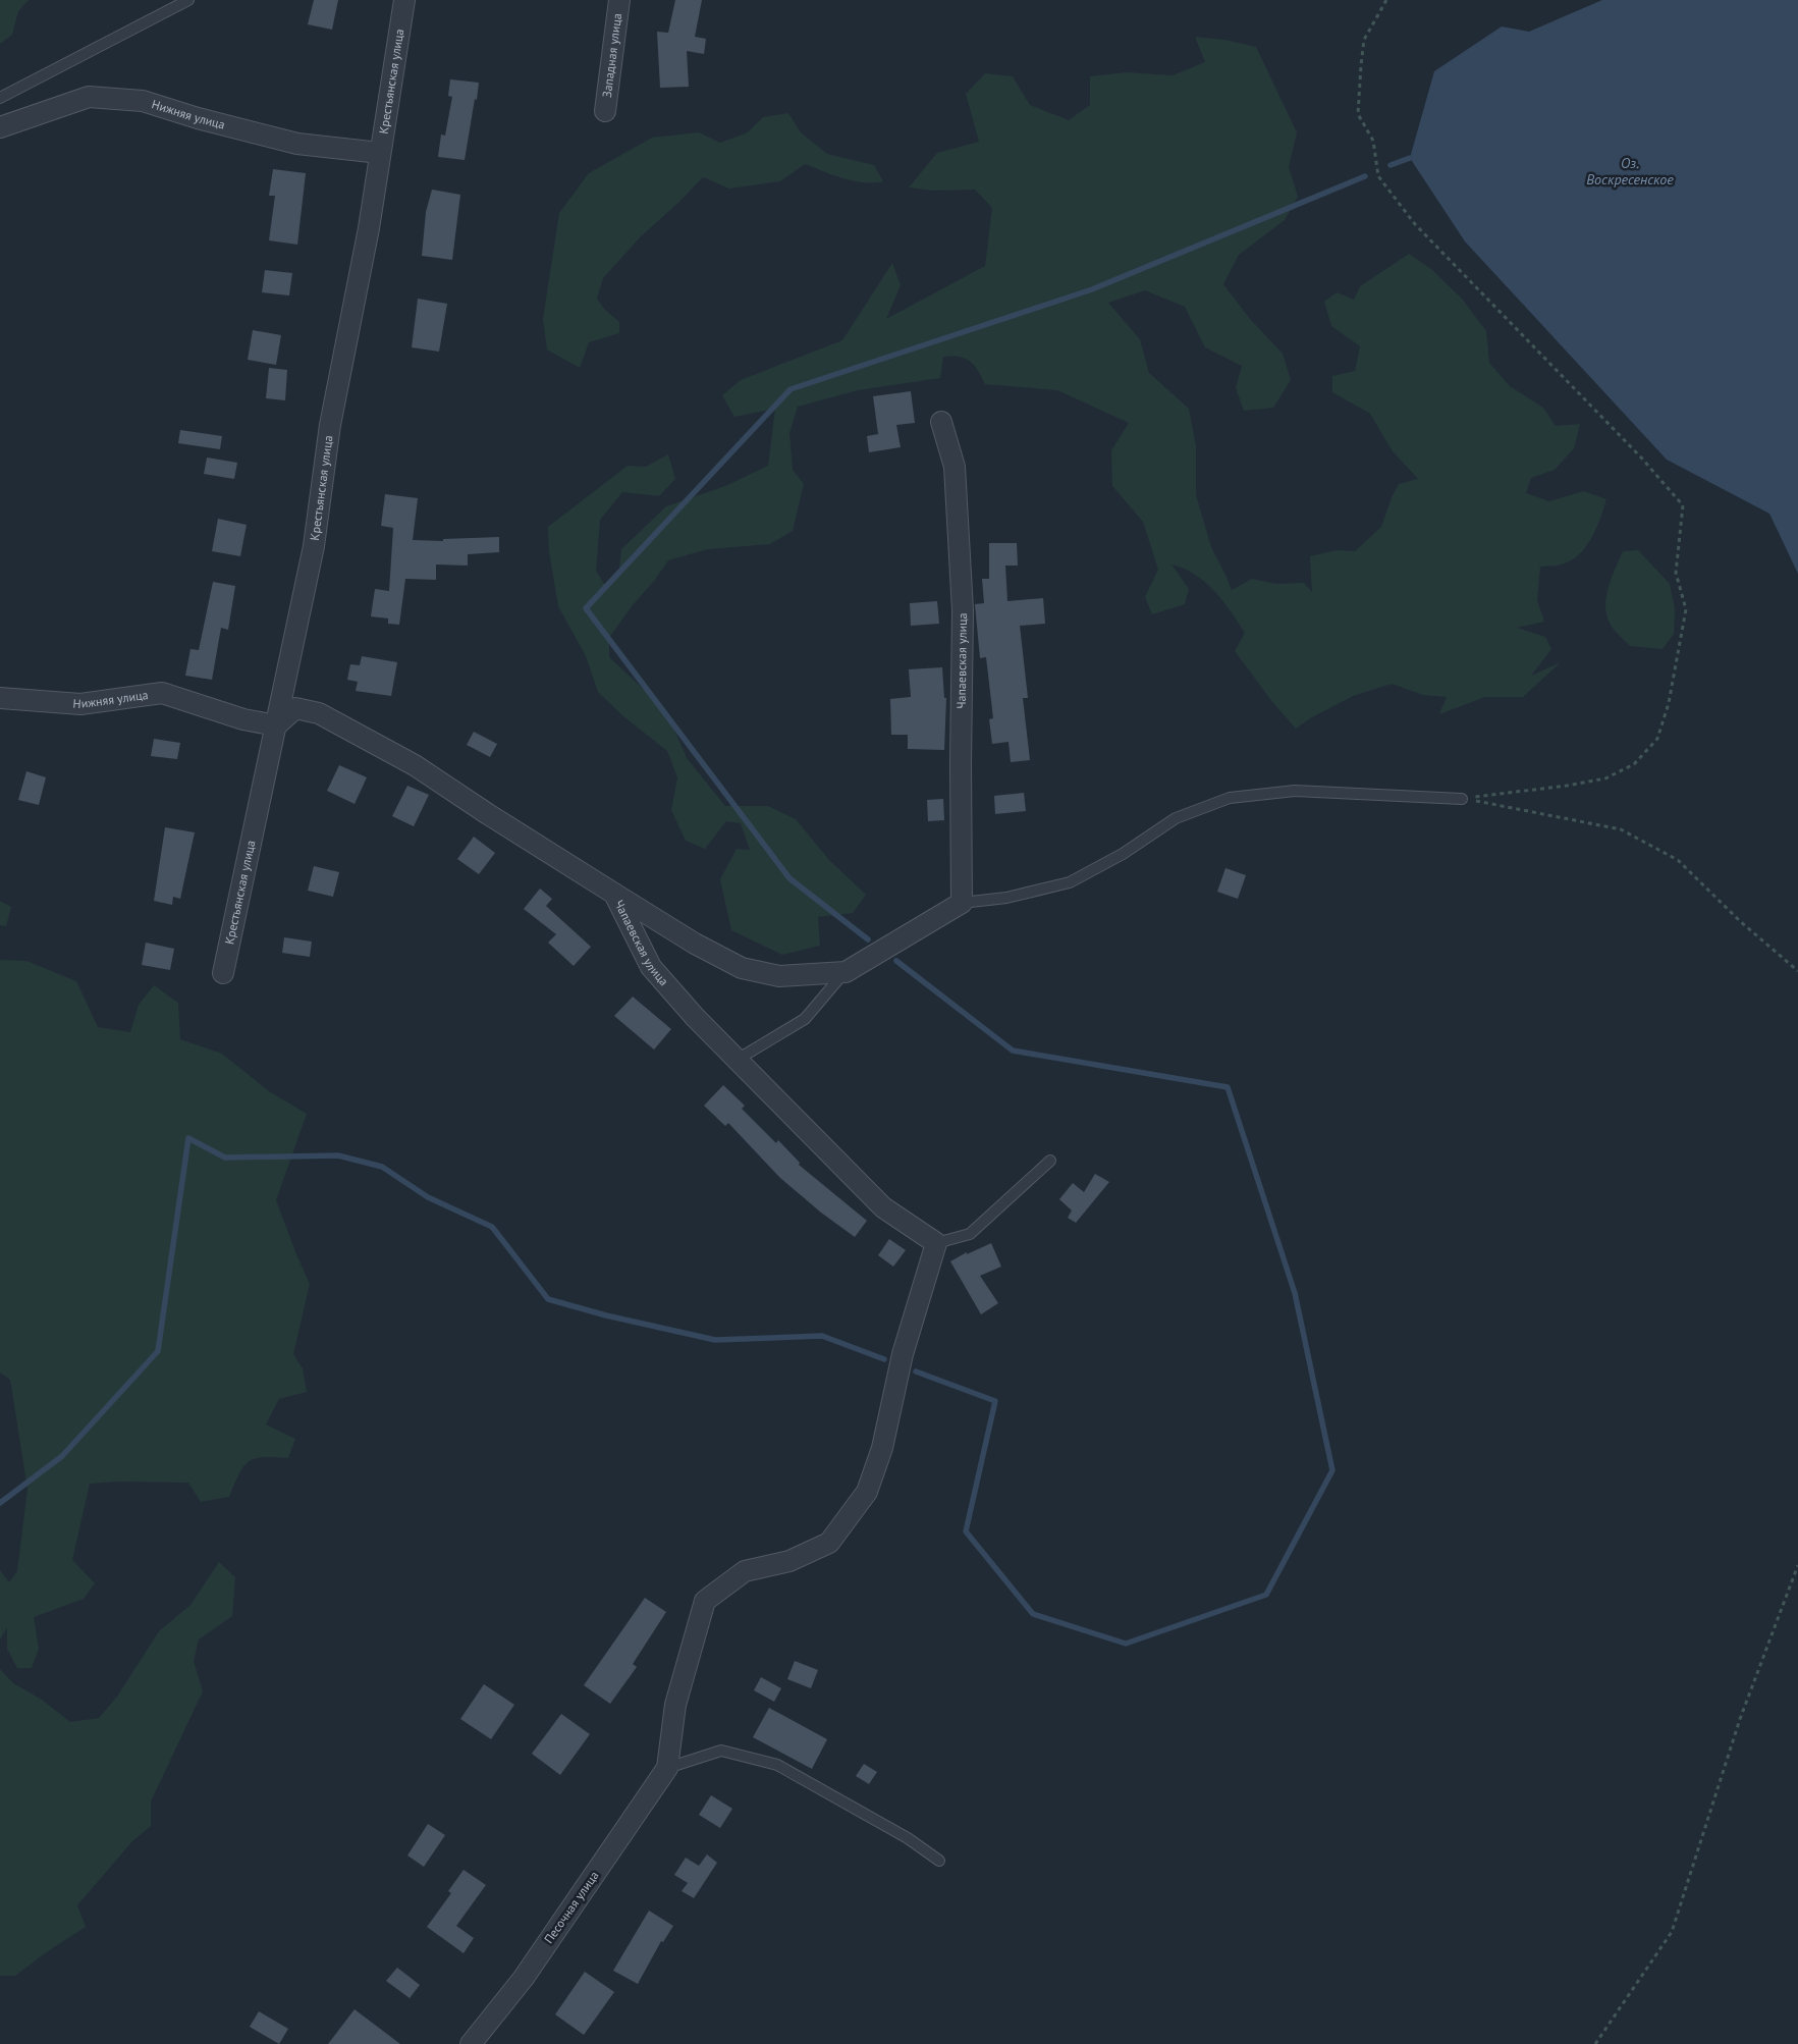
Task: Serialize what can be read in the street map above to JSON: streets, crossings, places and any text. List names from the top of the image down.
{
  "streets": {
    "street": [
      "Западная улица",
      "Крестьянская улица",
      "Нижняя улица",
      "Чапаевская улица",
      "Песочная улица"
    ]
  },
  "crossings": [
    ["Крестьянская улица", "Нижняя улица"],
    ["Крестьянская улица", "Чапаевская улица"],
    ["Нижняя улица", "Чапаевская улица"]
  ],
  "water": ["Оз. Воскресенское"]
}
